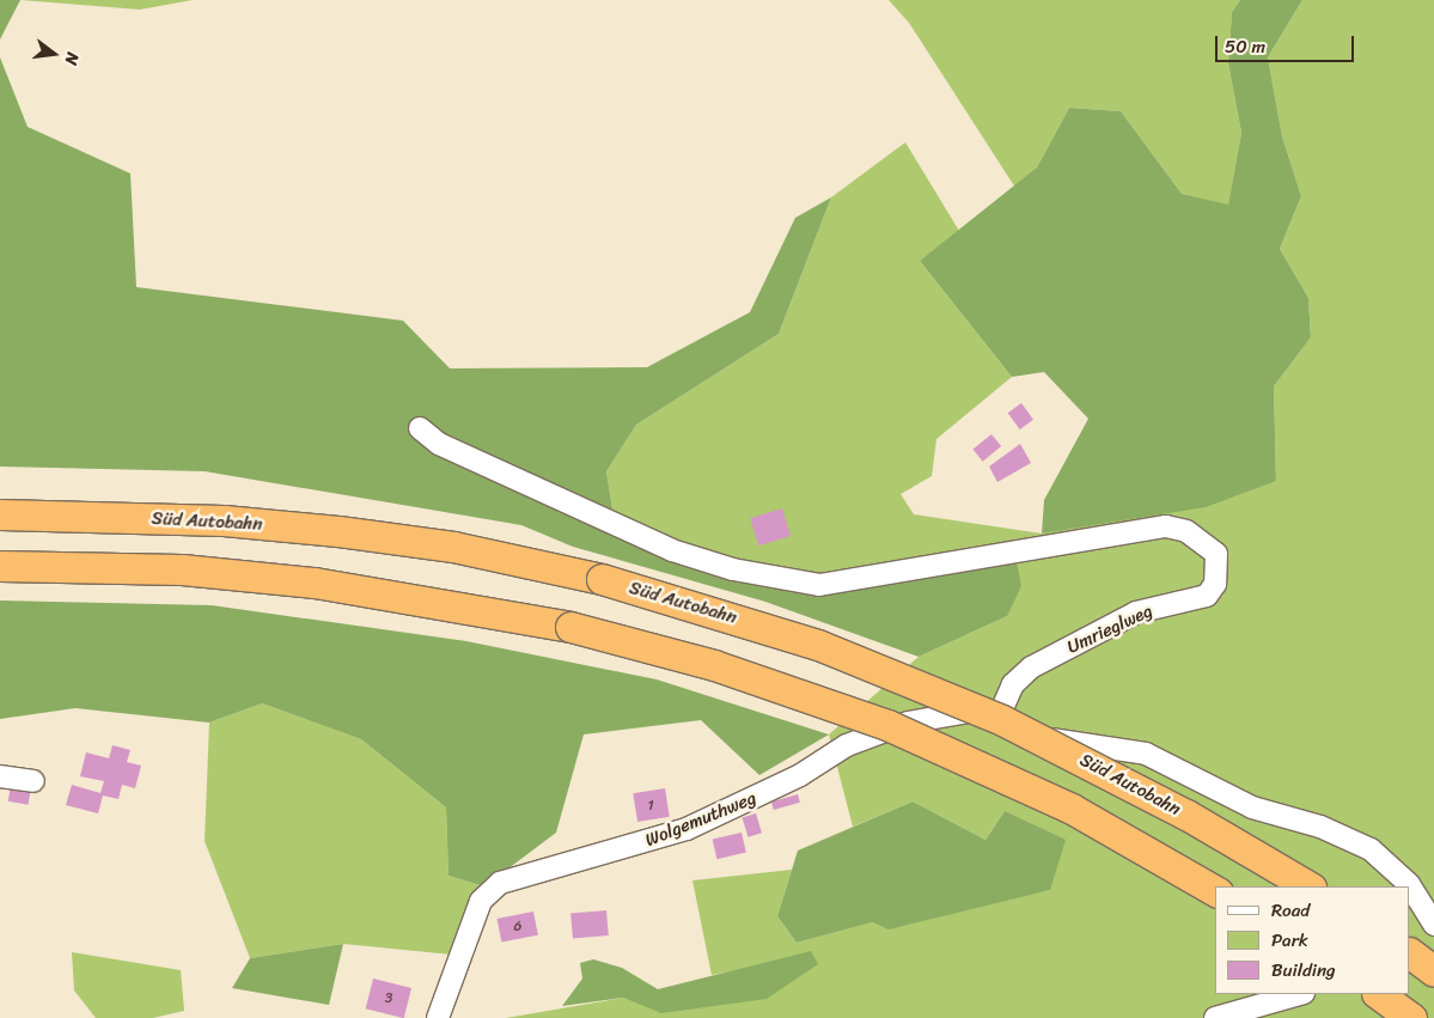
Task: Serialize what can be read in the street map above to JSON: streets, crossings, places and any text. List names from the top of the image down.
{
  "streets": {
    "highway": ["Süd Autobahn"],
    "street": ["Umrieglweg", "Wolgemuthweg"]
  },
  "crossings": [
    ["Umrieglweg", "Wolgemuthweg"]
  ],
  "house_numbers": ["1", "6", "3"],
  "legend": ["Road", "Park", "Building"],
  "scale_bar": "50 m",
  "north": "right"
}
